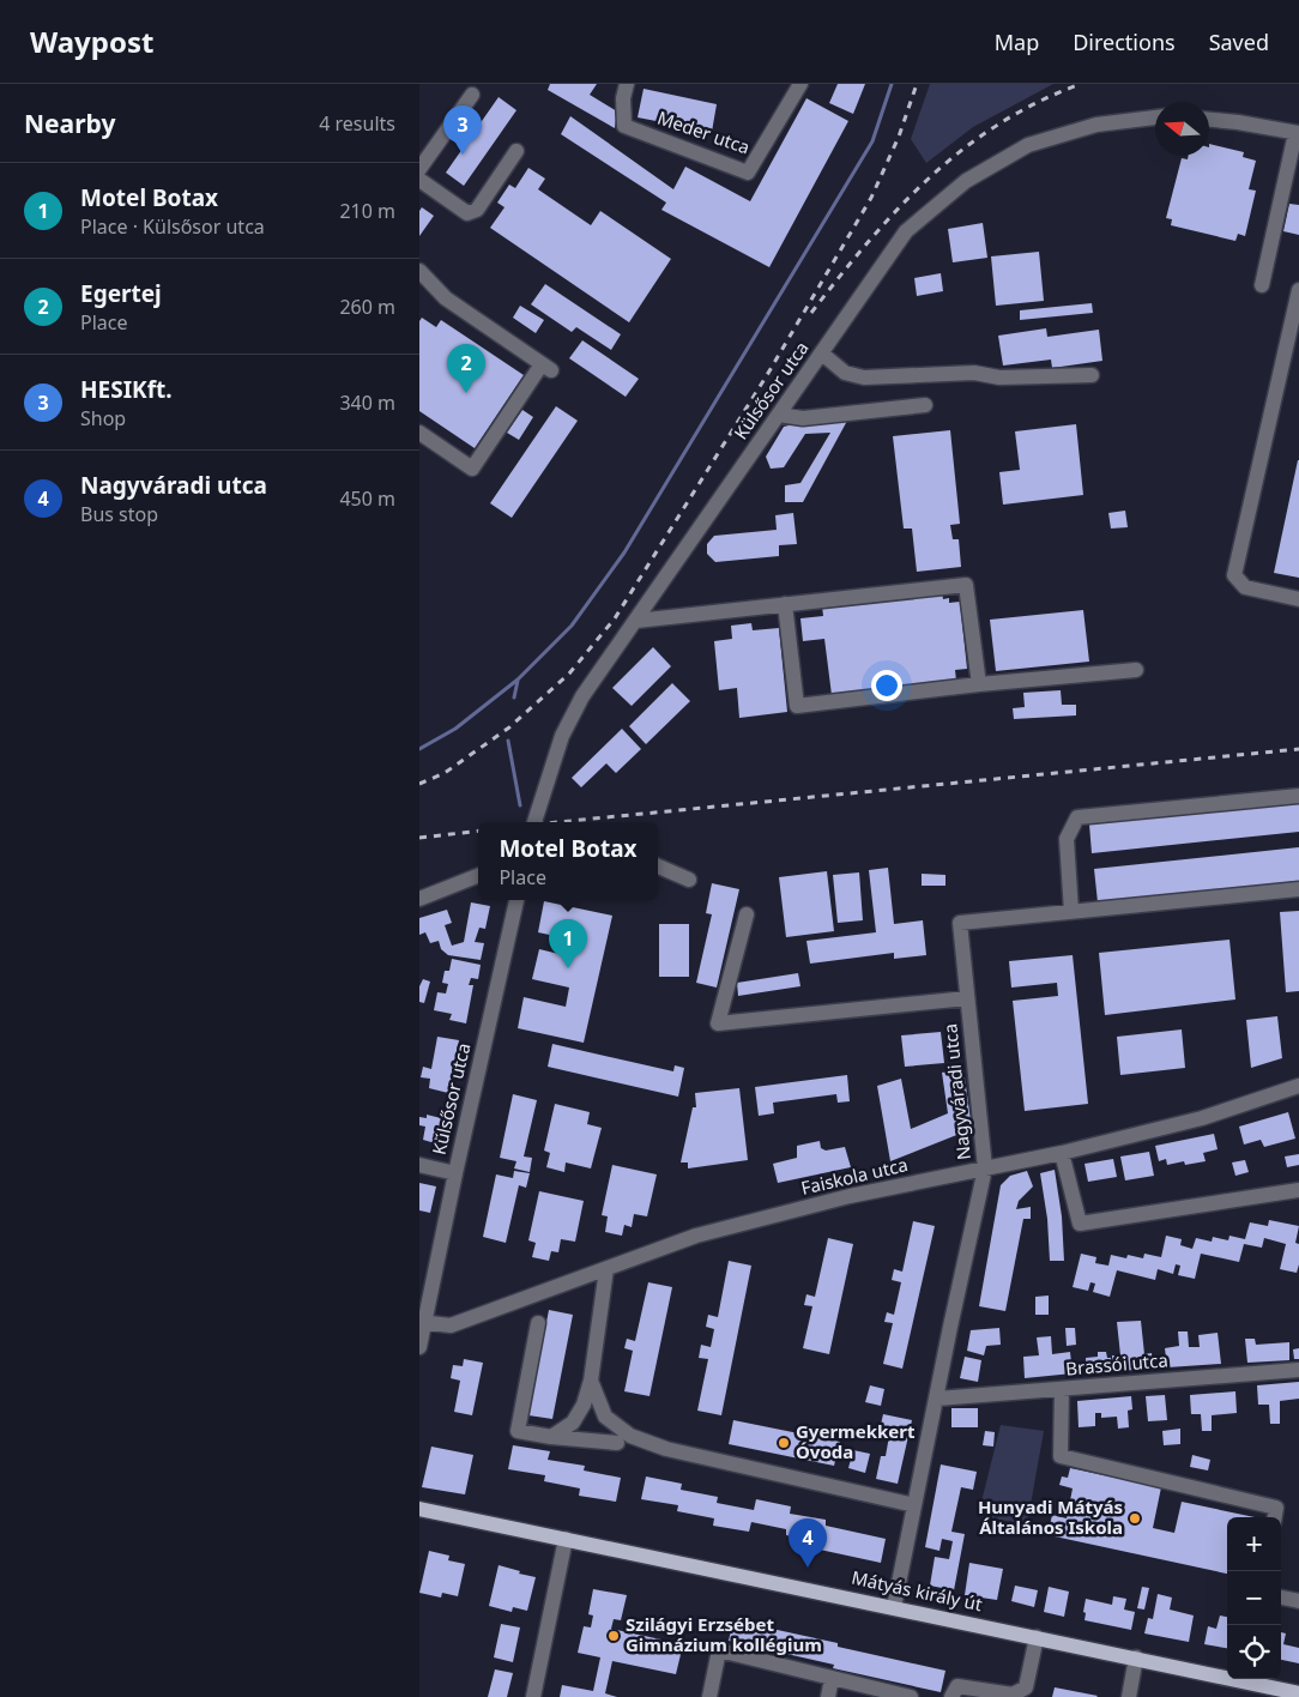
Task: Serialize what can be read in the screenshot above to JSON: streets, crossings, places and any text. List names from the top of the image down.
{
  "streets": {
    "main road": ["Mátyás király út"],
    "street": [
      "Meder utca",
      "Külsősor utca",
      "Nagyváradi utca",
      "Faiskola utca",
      "Brassói utca"
    ]
  },
  "crossings": [
    ["Külsősor utca", "Faiskola utca"],
    ["Nagyváradi utca", "Faiskola utca"],
    ["Nagyváradi utca", "Brassói utca"],
    ["Nagyváradi utca", "Mátyás király út"]
  ],
  "places": ["Gyermekkert Óvoda", "Hunyadi Mátyás Általános Iskola", "Szilágyi Erzsébet Gimnázium kollégium"],
  "north": "left",
  "page": {
    "header": "Waypost",
    "nav": ["Map", "Directions", "Saved"],
    "heading": ["Nearby", "4 results"],
    "pins": [
      "3",
      "2",
      "1",
      "4"
    ],
    "list": [
      {
        "mark": "1",
        "name": "Motel Botax",
        "note": "Place · Külsősor utca",
        "value": "210 m"
      },
      {
        "mark": "2",
        "name": "Egertej",
        "note": "Place",
        "value": "260 m"
      },
      {
        "mark": "3",
        "name": "HESIKft.",
        "note": "Shop",
        "value": "340 m"
      },
      {
        "mark": "4",
        "name": "Nagyváradi utca",
        "note": "Bus stop",
        "value": "450 m"
      }
    ],
    "popup": ["Motel Botax", "Place"],
    "map_buttons": ["+", "−"]
  }
}
